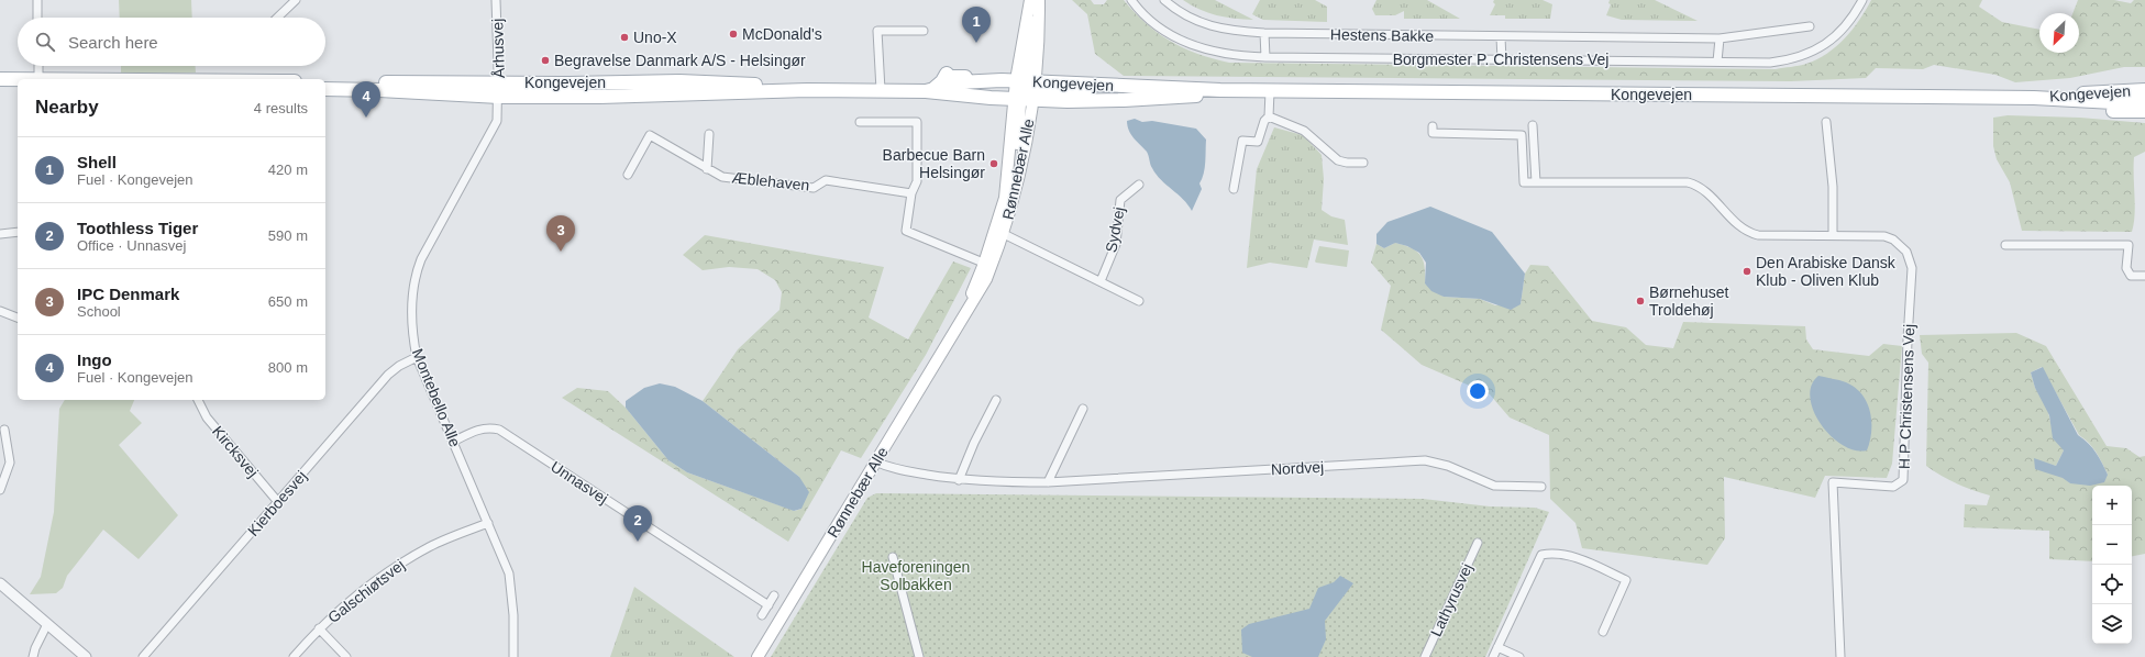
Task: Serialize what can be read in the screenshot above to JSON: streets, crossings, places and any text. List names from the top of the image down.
{
  "streets": {
    "main road": ["Kongevejen", "Rønnebær Alle"],
    "street": [
      "Hestens Bakke",
      "Århusvej",
      "Borgmester P. Christensens Vej",
      "Æblehaven",
      "Sydvej",
      "H P Christensens Vej",
      "Montebello Alle",
      "Kircksvej",
      "Nordvej",
      "Unnasvej",
      "Kierboesvej",
      "Galschiøtsvej",
      "Lathyrusvej"
    ]
  },
  "crossings": [
    ["Århusvej", "Kongevejen"],
    ["Århusvej", "Montebello Alle"],
    ["Kongevejen", "Rønnebær Alle"],
    ["Kongevejen", "Montebello Alle"],
    ["Rønnebær Alle", "Nordvej"],
    ["Montebello Alle", "Unnasvej"],
    ["Montebello Alle", "Kierboesvej"],
    ["Montebello Alle", "Galschiøtsvej"],
    ["Kircksvej", "Kierboesvej"]
  ],
  "parks": ["Haveforeningen Solbakken"],
  "places": [
    "McDonald's",
    "Uno-X",
    "Begravelse Danmark A/S - Helsingør",
    "Barbecue Barn Helsingør",
    "Den Arabiske Dansk Klub - Oliven Klub",
    "Børnehuset Troldehøj"
  ],
  "north": "bottom left",
  "page": {
    "pins": [
      "1",
      "4",
      "3",
      "2"
    ],
    "search": "Search here",
    "heading": ["Nearby", "4 results"],
    "list": [
      {
        "mark": "1",
        "name": "Shell",
        "note": "Fuel · Kongevejen",
        "value": "420 m"
      },
      {
        "mark": "2",
        "name": "Toothless Tiger",
        "note": "Office · Unnasvej",
        "value": "590 m"
      },
      {
        "mark": "3",
        "name": "IPC Denmark",
        "note": "School",
        "value": "650 m"
      },
      {
        "mark": "4",
        "name": "Ingo",
        "note": "Fuel · Kongevejen",
        "value": "800 m"
      }
    ],
    "map_buttons": ["+", "−"]
  }
}
